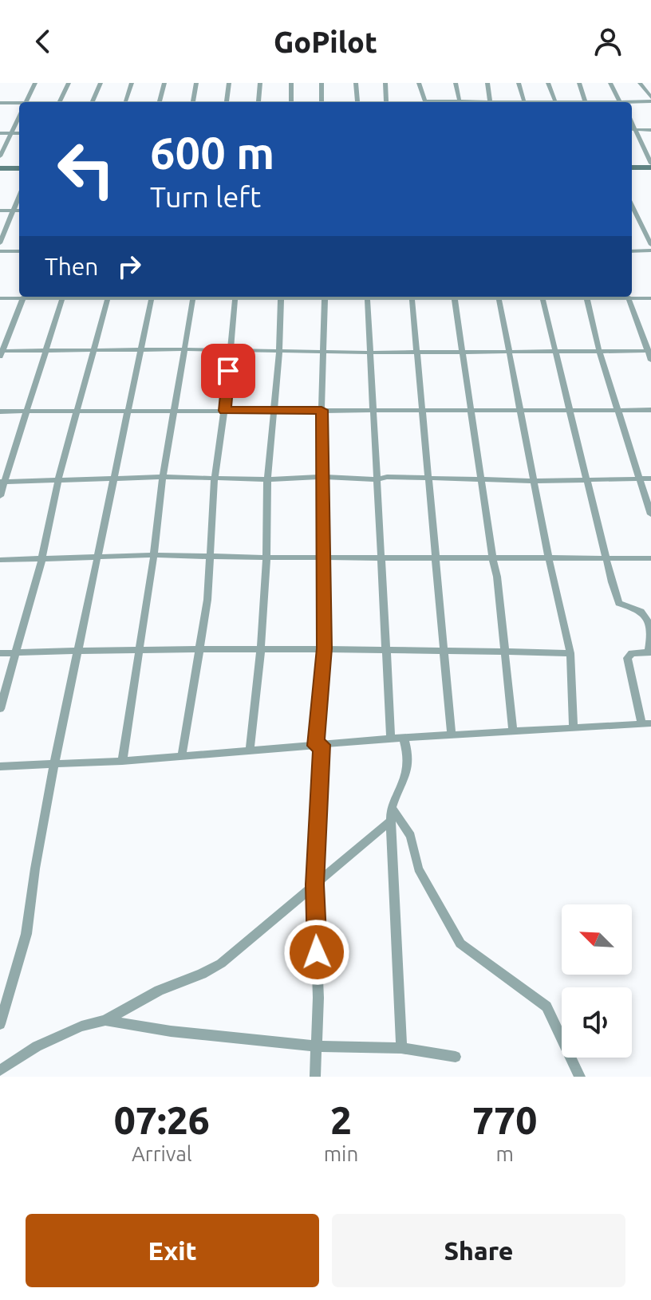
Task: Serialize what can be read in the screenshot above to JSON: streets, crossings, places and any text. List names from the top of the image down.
{
  "north": "top left",
  "page": {
    "header": "GoPilot",
    "turn": ["600 m", "Turn left"],
    "then": "Then",
    "eta": [
      "07:26",
      "Arrival",
      "2",
      "min",
      "770",
      "m"
    ],
    "buttons": ["Exit", "Share"]
  }
}
